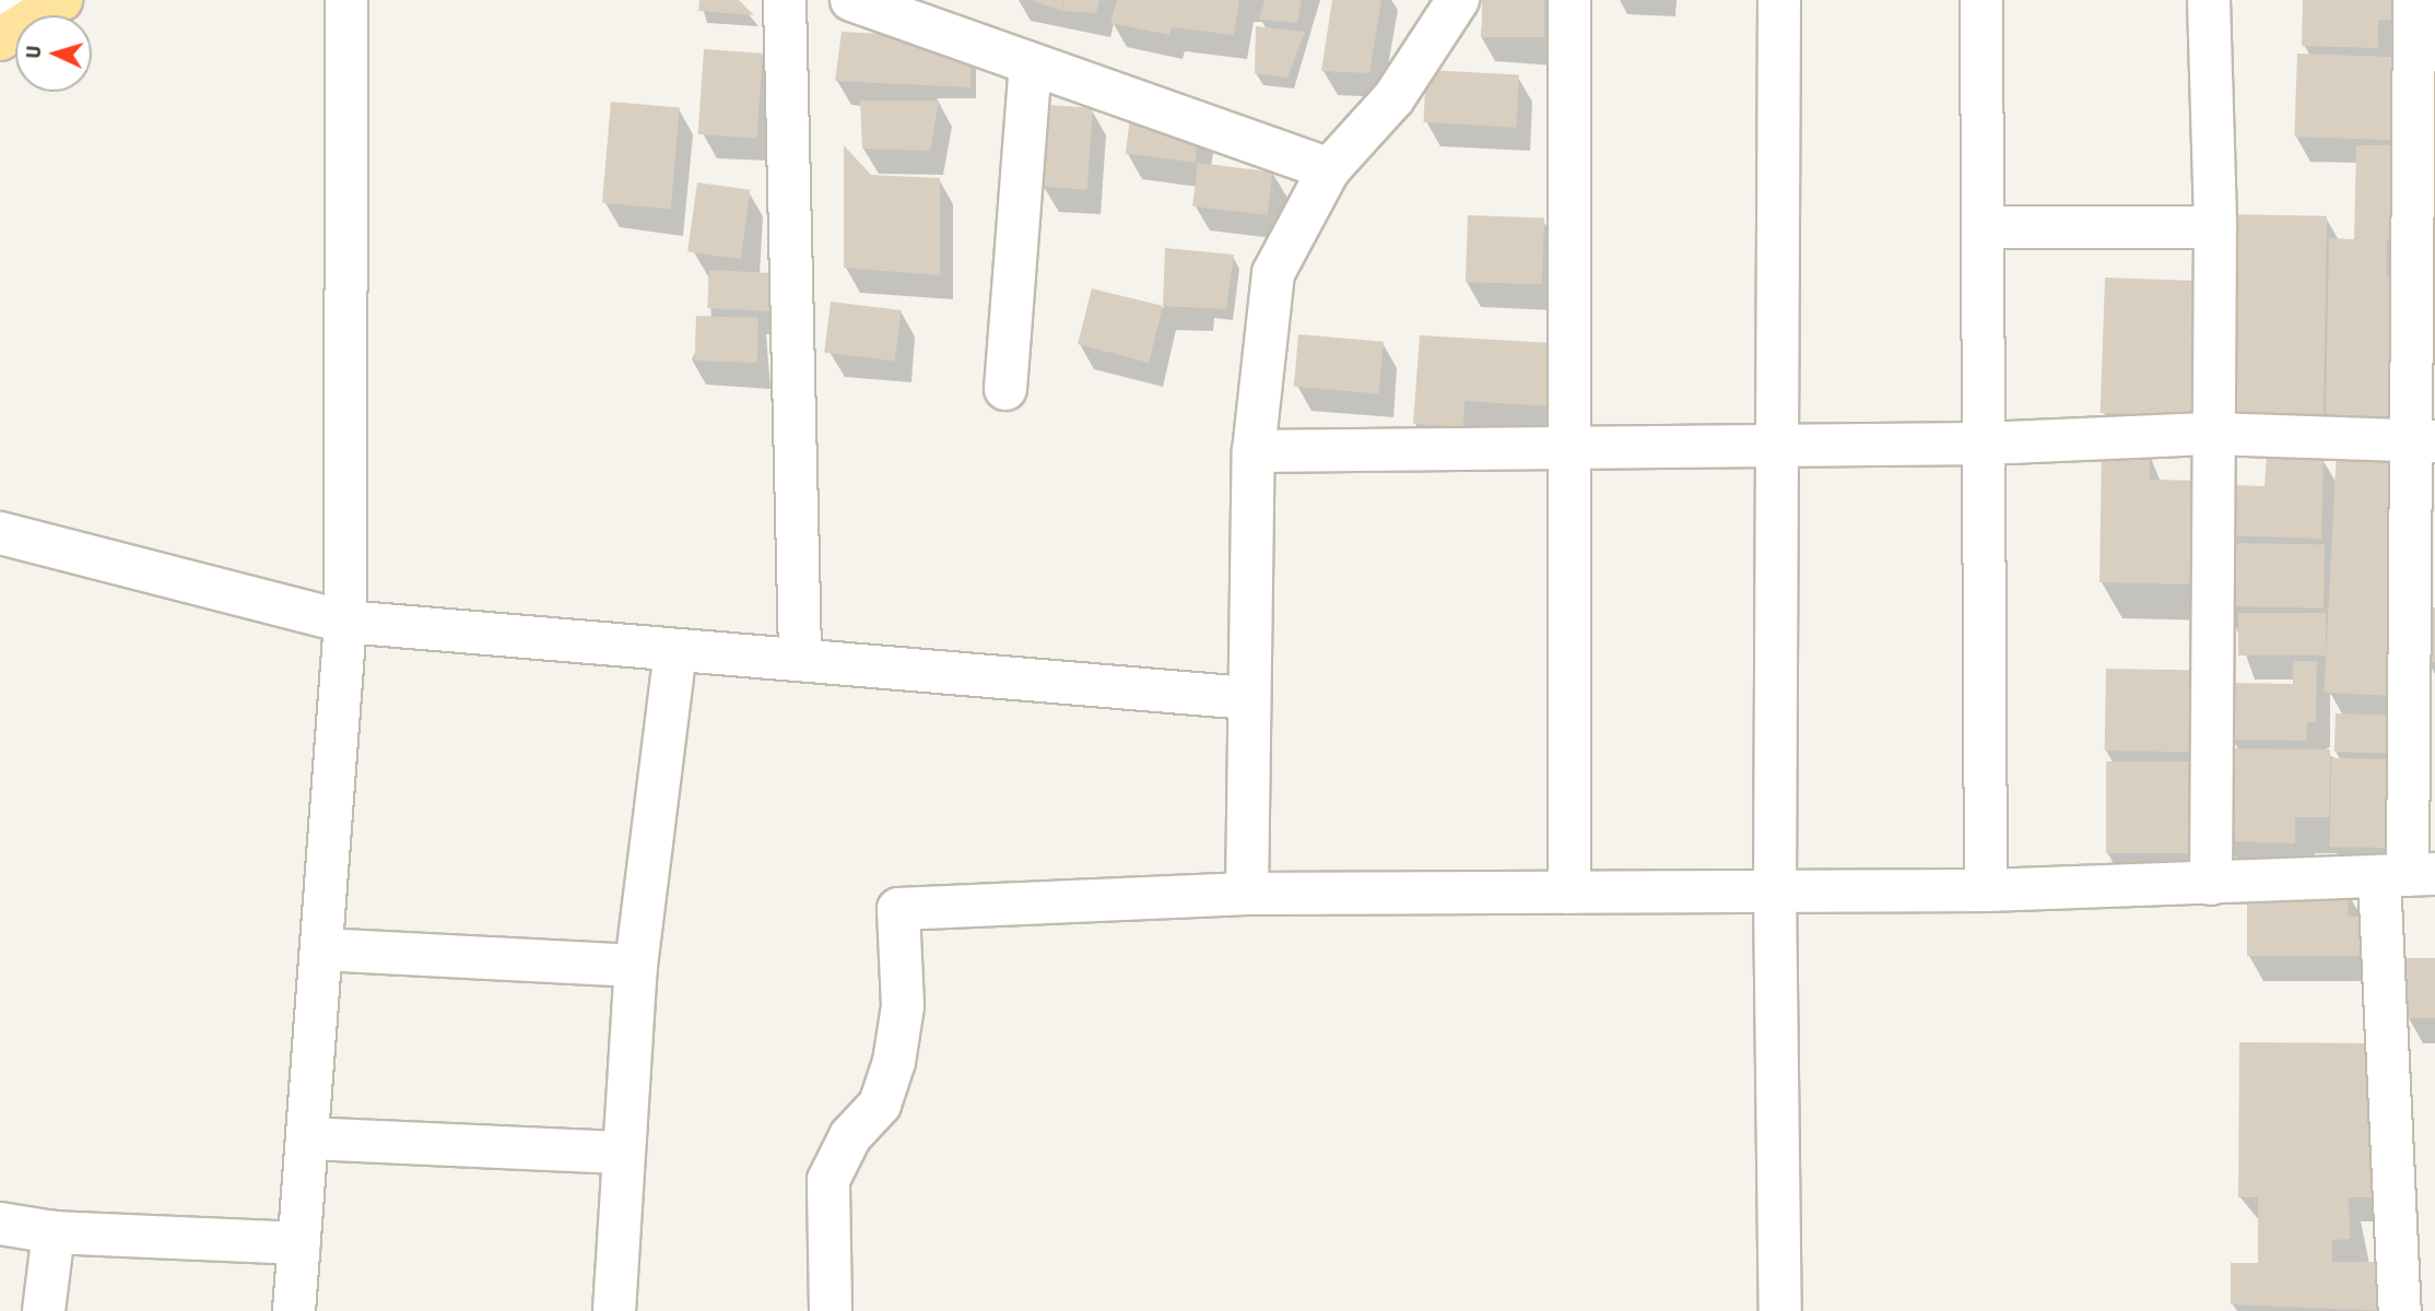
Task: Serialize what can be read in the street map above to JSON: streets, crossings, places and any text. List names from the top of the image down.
{
  "north": "left"
}
